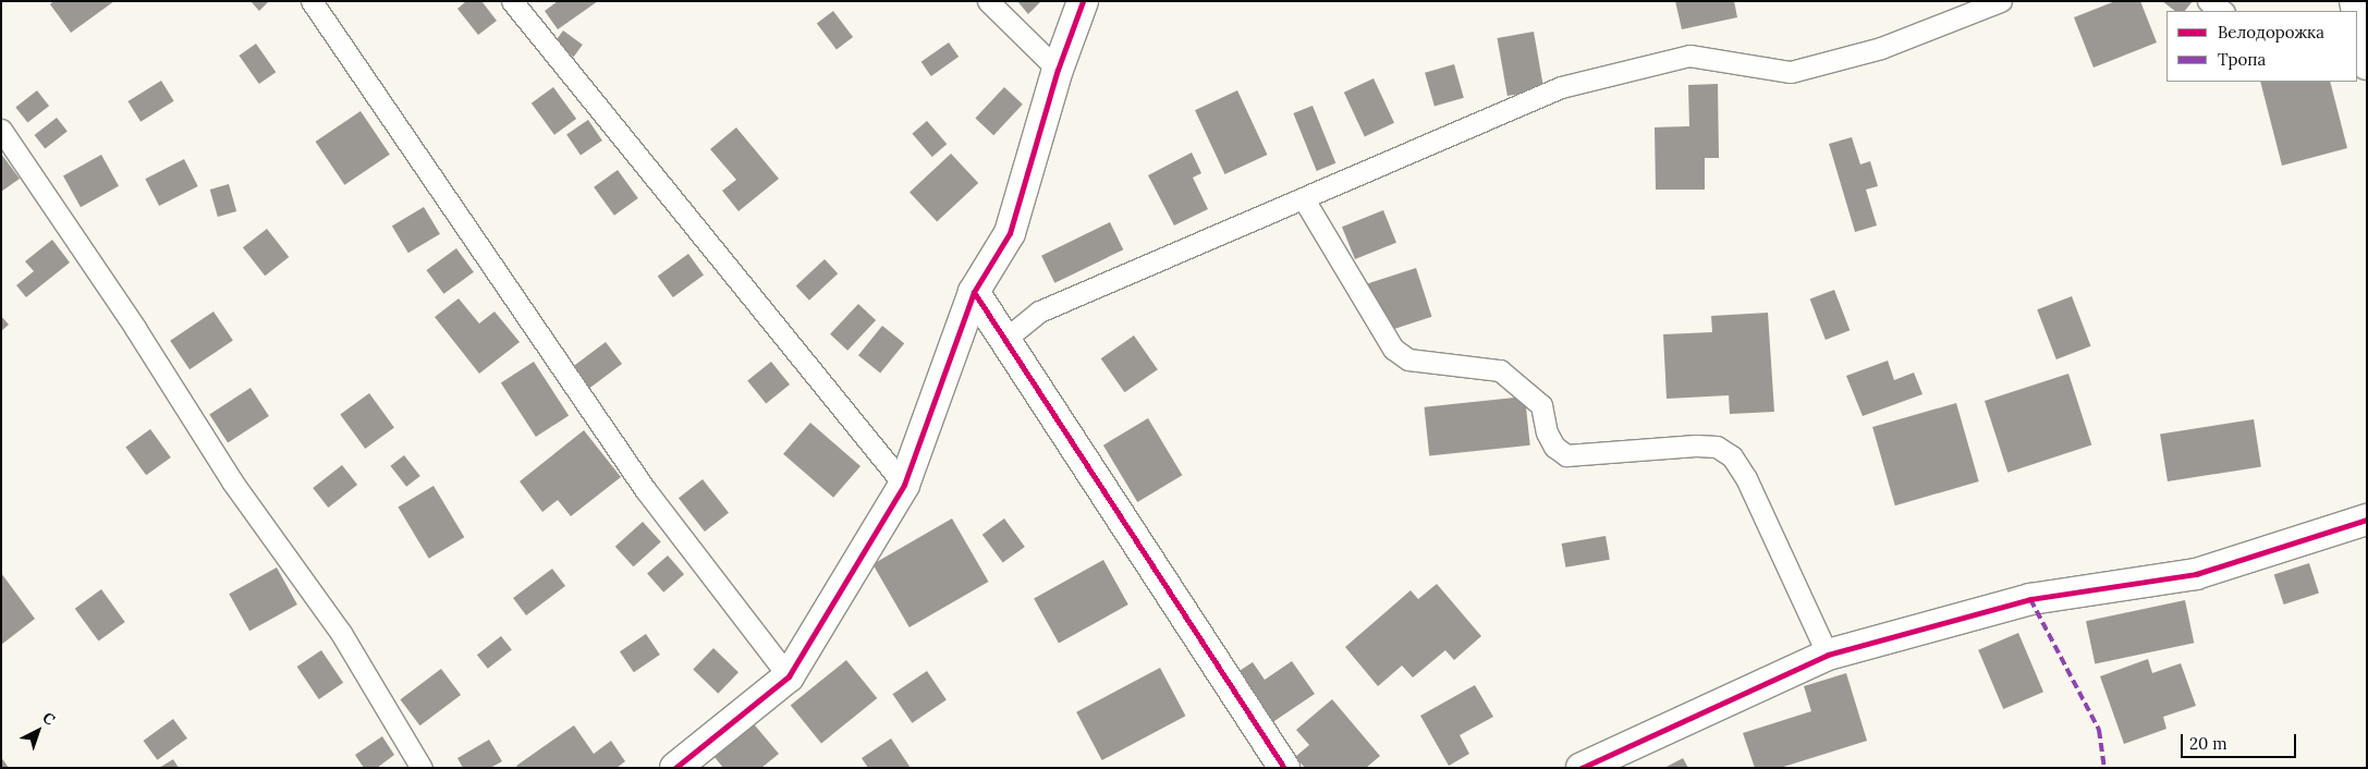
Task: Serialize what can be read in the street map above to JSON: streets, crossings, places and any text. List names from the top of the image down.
{
  "legend": ["Велодорожка", "Тропа"],
  "scale_bar": "20 m",
  "north": "top right"
}
